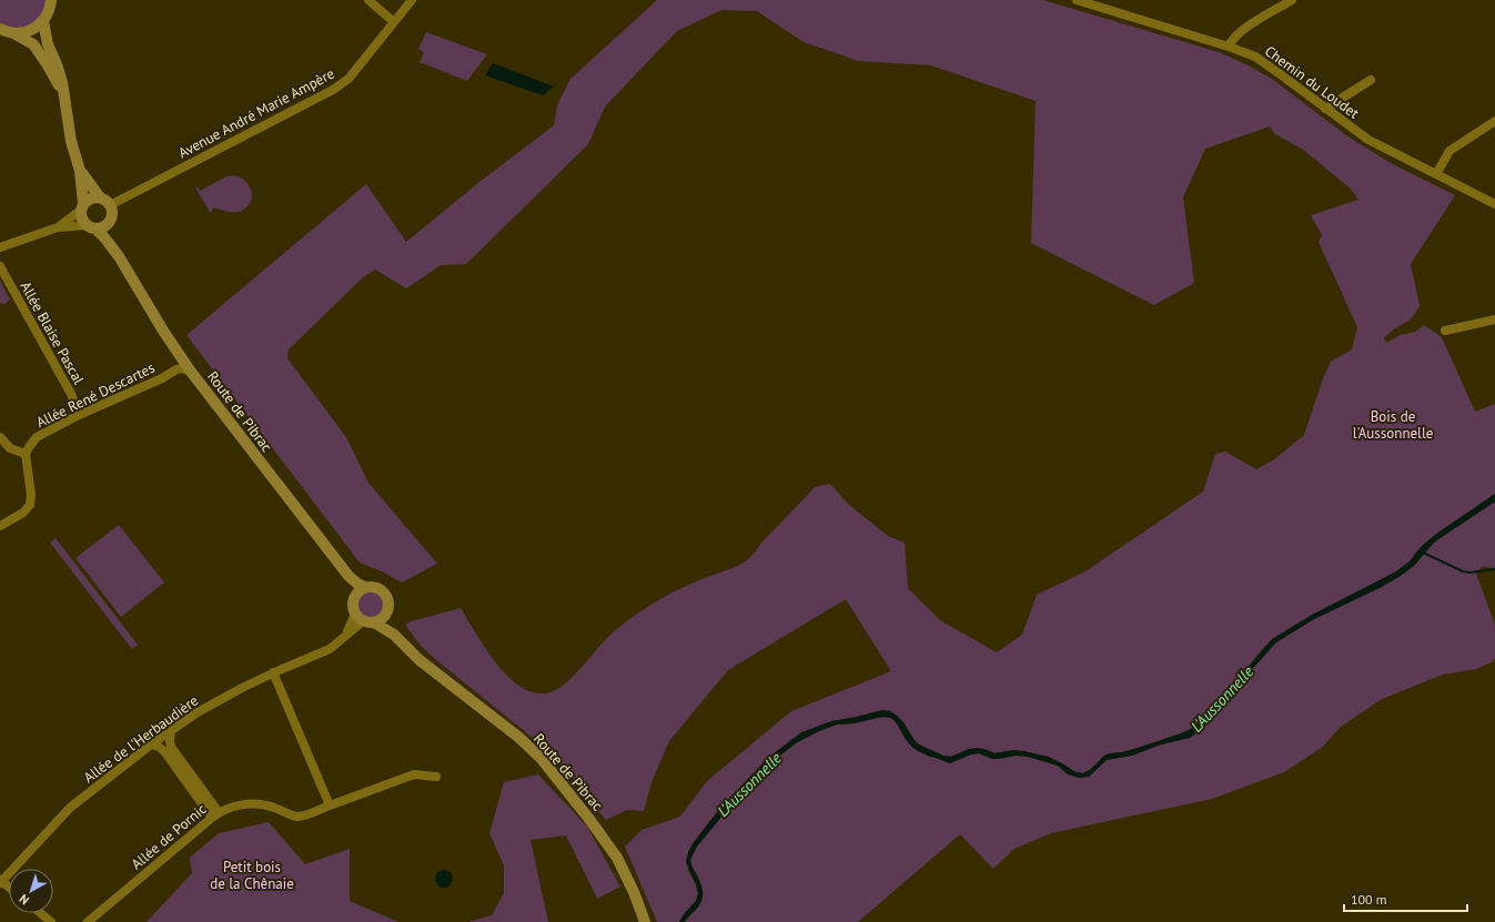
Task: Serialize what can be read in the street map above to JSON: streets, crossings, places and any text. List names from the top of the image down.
{
  "streets": {
    "main road": ["Route de Pibrac"],
    "street": [
      "Chemin du Loudet",
      "Avenue André Marie Ampère",
      "Allée Blaise Pascal",
      "Allée René Descartes",
      "Allée de l'Herbaudière",
      "Allée de Pornic"
    ]
  },
  "crossings": [
    ["Avenue André Marie Ampère", "Route de Pibrac"],
    ["Allée Blaise Pascal", "Allée René Descartes"],
    ["Allée René Descartes", "Route de Pibrac"],
    ["Route de Pibrac", "Allée de l'Herbaudière"]
  ],
  "water": ["L'Aussonnelle"],
  "parks": ["Bois de l'Aussonnelle", "Petit bois de la Chênaie"],
  "scale_bar": "100 m",
  "north": "bottom left"
}
